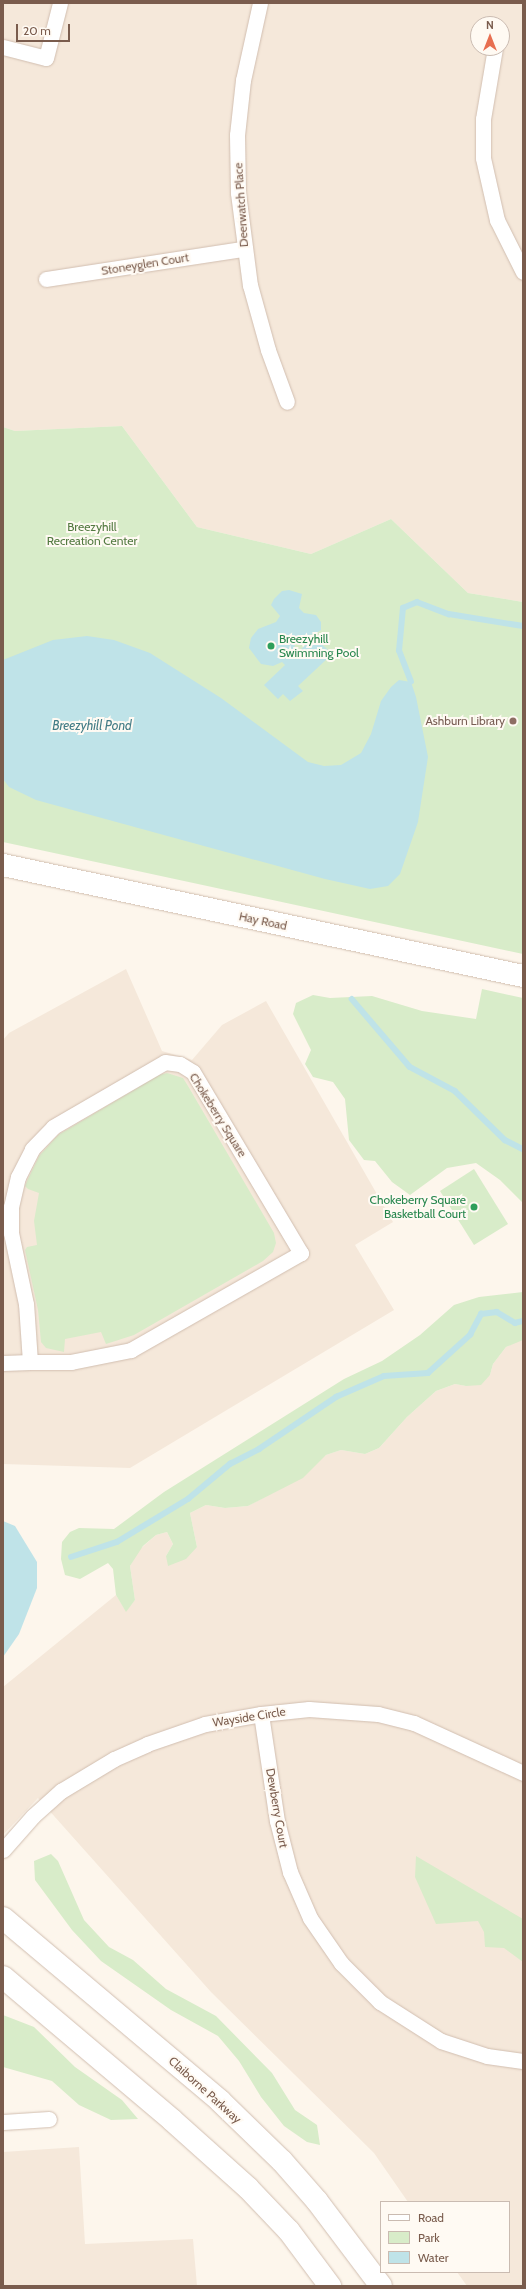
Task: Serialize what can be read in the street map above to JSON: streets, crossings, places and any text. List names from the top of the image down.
{
  "streets": {
    "main road": ["Hay Road", "Claiborne Parkway"],
    "street": [
      "Deerwatch Place",
      "Stoneyglen Court",
      "Chokeberry Square",
      "Wayside Circle",
      "Dewberry Court"
    ]
  },
  "crossings": [
    ["Deerwatch Place", "Stoneyglen Court"],
    ["Wayside Circle", "Dewberry Court"]
  ],
  "water": ["Breezyhill Pond"],
  "parks": ["Breezyhill Recreation Center"],
  "places": ["Breezyhill Swimming Pool", "Ashburn Library", "Chokeberry Square Basketball Court"],
  "legend": ["Road", "Park", "Water"],
  "scale_bar": "20 m",
  "north": "top"
}
